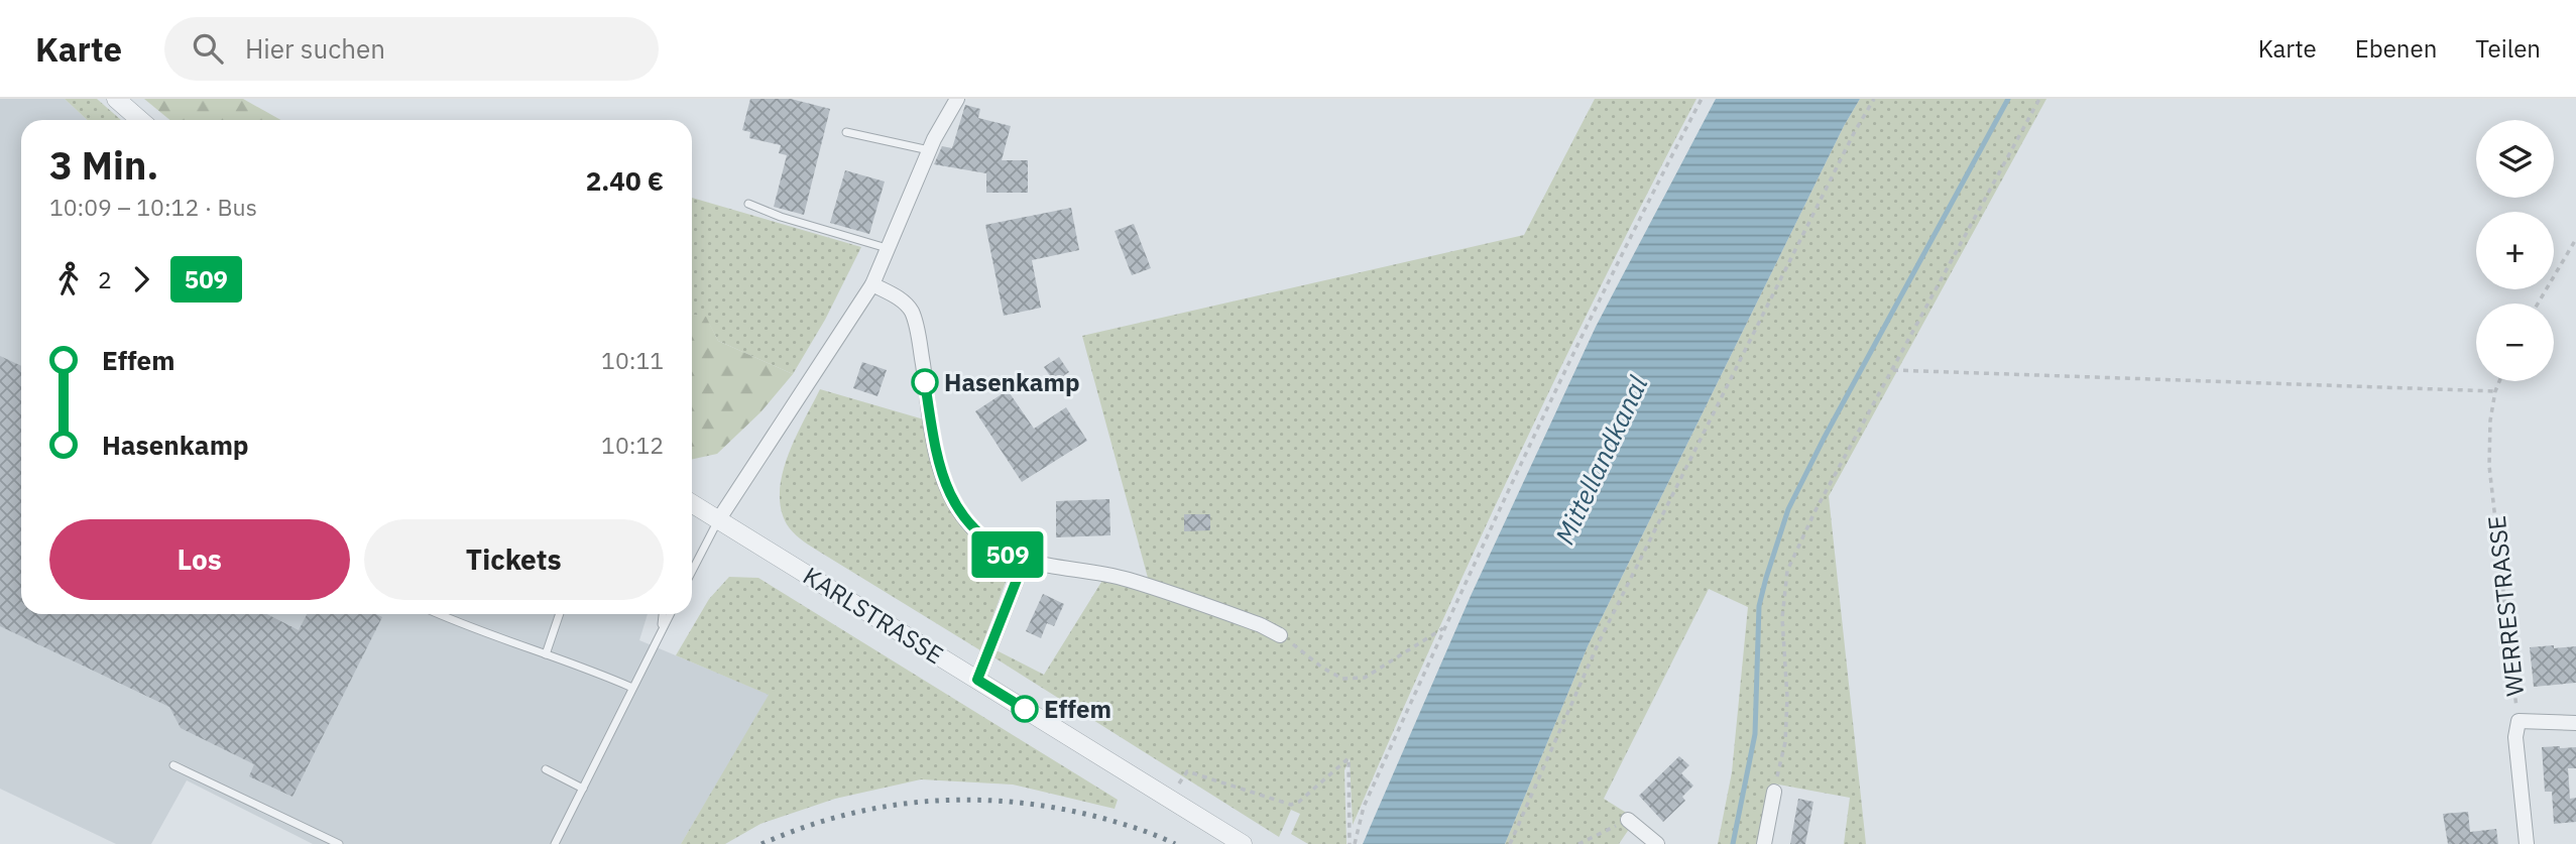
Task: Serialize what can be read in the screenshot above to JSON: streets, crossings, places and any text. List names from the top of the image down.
{
  "streets": {
    "street": ["WERRESTRASSE", "KARLSTRASSE"]
  },
  "water": ["Mittellandkanal"],
  "places": ["Hasenkamp", "Effem"],
  "lines": ["bus line 509"],
  "page": {
    "header": "Karte",
    "search": "Hier suchen",
    "nav": ["Karte", "Ebenen", "Teilen"],
    "on_map": "509",
    "map_buttons": ["+", "−"],
    "heading": ["3 Min.", "10:09 – 10:12 · Bus", "2.40 €"],
    "legs": ["2", "509"],
    "list": [
      {
        "name": "Effem",
        "value": "10:11"
      },
      {
        "name": "Hasenkamp",
        "value": "10:12"
      }
    ],
    "buttons": ["Los", "Tickets"]
  }
}
